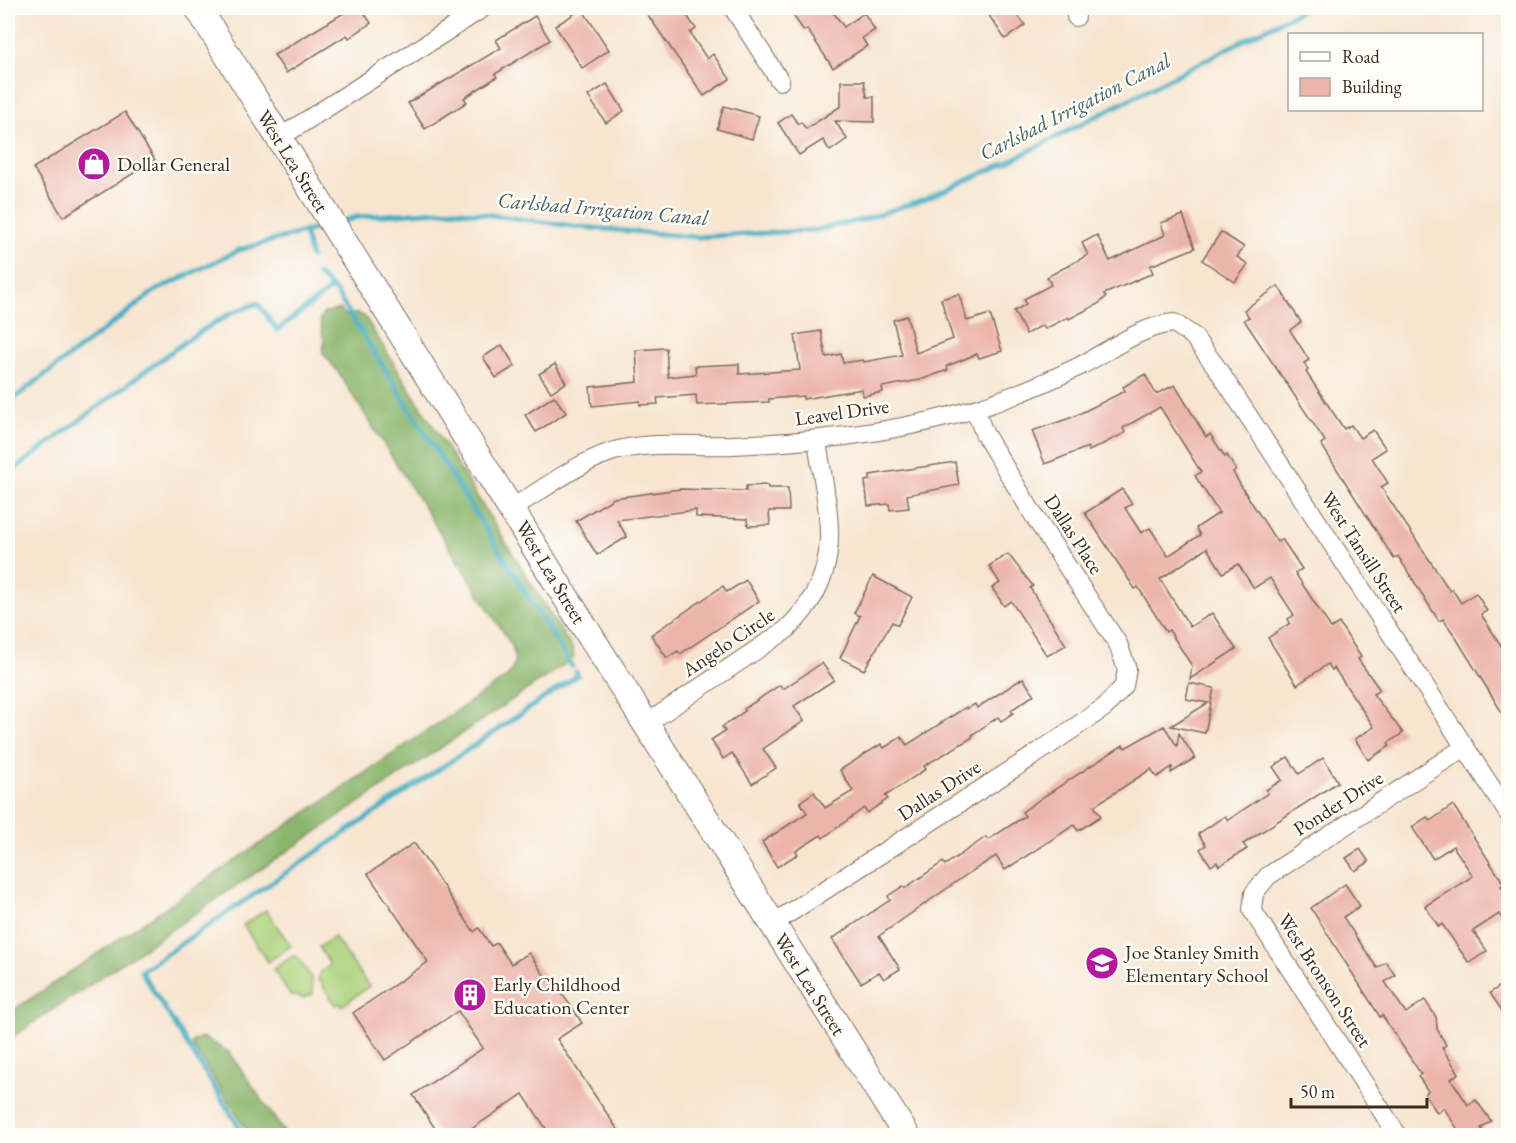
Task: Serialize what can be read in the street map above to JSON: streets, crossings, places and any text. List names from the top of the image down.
{
  "streets": {
    "main road": ["West Lea Street"],
    "street": [
      "Leavel Drive",
      "Dallas Place",
      "West Tansill Street",
      "Angelo Circle",
      "Dallas Drive",
      "Ponder Drive",
      "West Bronson Street"
    ]
  },
  "crossings": [
    ["West Lea Street", "Leavel Drive"],
    ["West Lea Street", "Angelo Circle"],
    ["West Lea Street", "Dallas Drive"],
    ["Leavel Drive", "Dallas Place"],
    ["Leavel Drive", "West Tansill Street"],
    ["Leavel Drive", "Angelo Circle"],
    ["Dallas Place", "Dallas Drive"],
    ["West Tansill Street", "Ponder Drive"],
    ["Ponder Drive", "West Bronson Street"]
  ],
  "water": ["Carlsbad Irrigation Canal"],
  "places": {
    "shop": ["Dollar General"],
    "school or university": ["Joe Stanley Smith Elementary School"],
    "building": ["Early Childhood Education Center"]
  },
  "legend": ["Road", "Building"],
  "scale_bar": "50 m"
}
